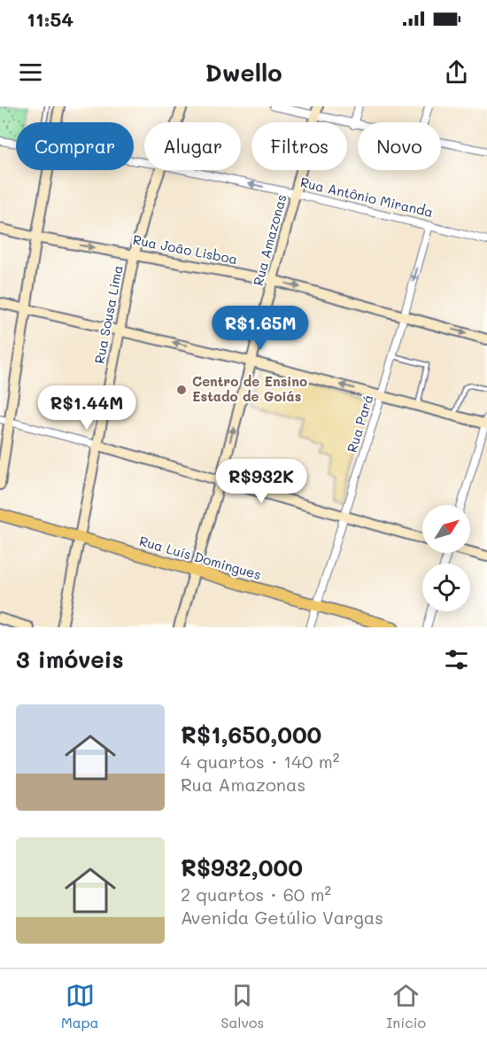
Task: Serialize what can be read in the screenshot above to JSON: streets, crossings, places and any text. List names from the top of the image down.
{
  "streets": {
    "main road": ["Rua Luís Domingues"],
    "street": [
      "Rua Antônio Miranda",
      "Rua Amazonas",
      "Rua João Lisboa",
      "Rua Sousa Lima",
      "Rua Pará"
    ]
  },
  "crossings": [
    ["Rua Antônio Miranda", "Rua Amazonas"],
    ["Rua Antônio Miranda", "Rua Pará"],
    ["Rua Amazonas", "Rua João Lisboa"],
    ["Rua Amazonas", "Rua Luís Domingues"],
    ["Rua João Lisboa", "Rua Sousa Lima"],
    ["Rua João Lisboa", "Rua Pará"],
    ["Rua Sousa Lima", "Rua Luís Domingues"],
    ["Rua Pará", "Rua Luís Domingues"]
  ],
  "places": ["Centro de Ensino Estado de Goiás"],
  "north": "top right",
  "page": {
    "status": "11:54",
    "header": "Dwello",
    "chip": [
      "Comprar",
      "Alugar",
      "Filtros",
      "Novo"
    ],
    "price": ["R$1.65M", "R$1.44M", "R$932K"],
    "heading": "3 imóveis",
    "list": [
      {
        "name": "R$1,650,000",
        "note": "4 quartos · 140 m² · Rua Amazonas"
      },
      {
        "name": "R$932,000",
        "note": "2 quartos · 60 m² · Avenida Getúlio Vargas"
      }
    ],
    "tabs": ["Mapa", "Salvos", "Início"]
  }
}
